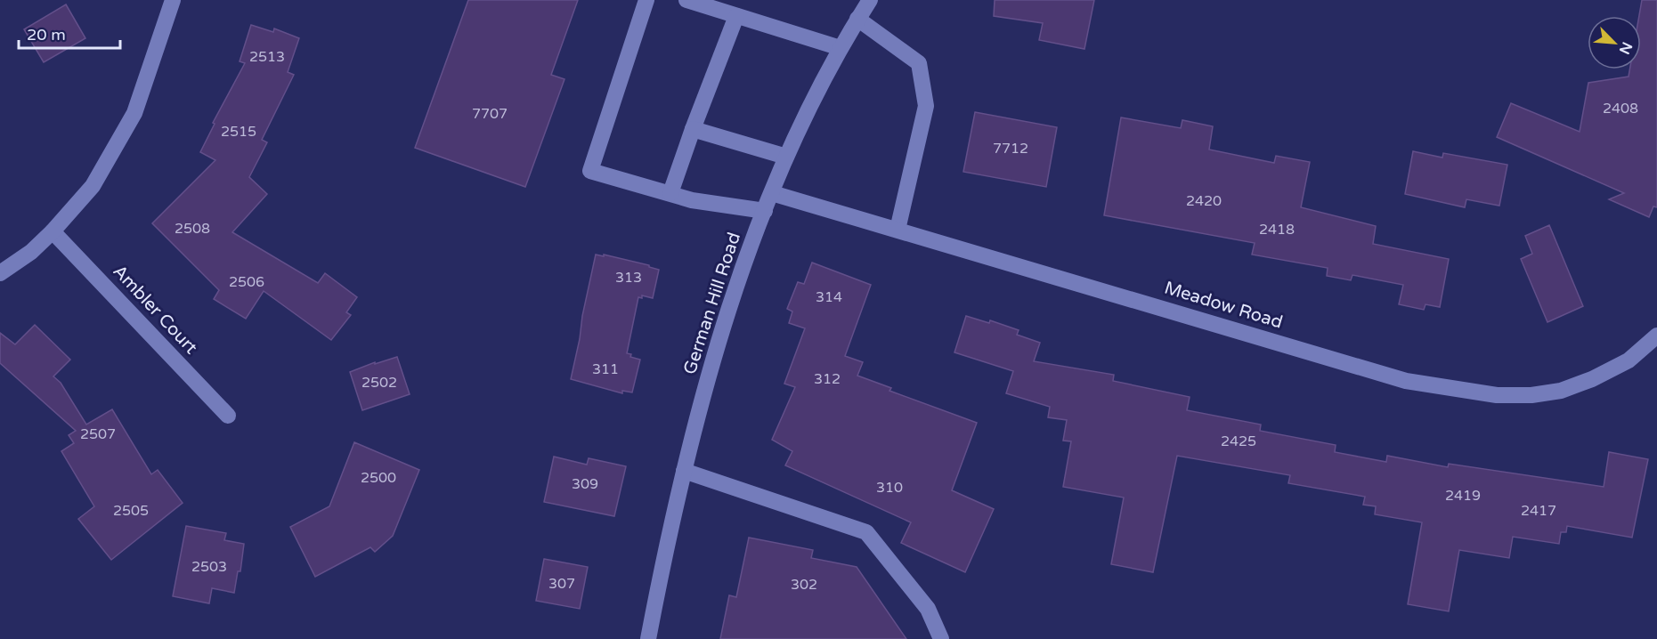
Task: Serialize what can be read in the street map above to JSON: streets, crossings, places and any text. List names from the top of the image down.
{
  "streets": {
    "street": ["German Hill Road", "Meadow Road", "Ambler Court"]
  },
  "crossings": [
    ["German Hill Road", "Meadow Road"]
  ],
  "house_numbers": [
    "2513",
    "2408",
    "7707",
    "2515",
    "7712",
    "2420",
    "2508",
    "2418",
    "313",
    "2506",
    "314",
    "311",
    "312",
    "2502",
    "2507",
    "2425",
    "2500",
    "309",
    "310",
    "2419",
    "2505",
    "2417",
    "2503",
    "307",
    "302"
  ],
  "scale_bar": "20 m",
  "north": "bottom right"
}
